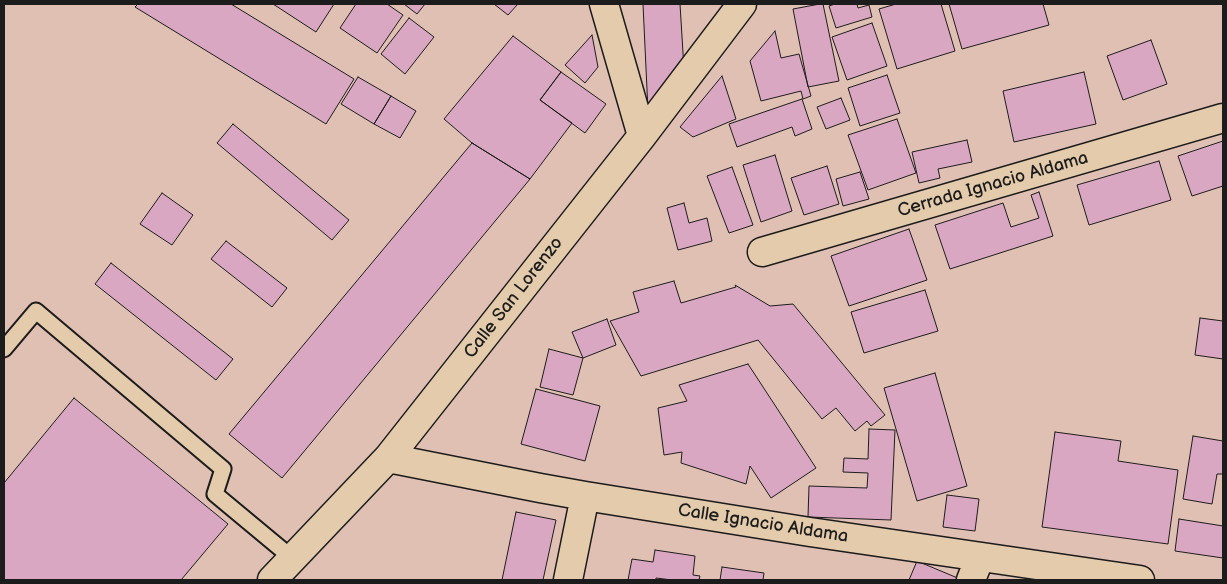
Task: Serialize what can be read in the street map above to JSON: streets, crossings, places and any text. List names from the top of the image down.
{
  "streets": {
    "street": ["Cerrada Ignacio Aldama", "Calle San Lorenzo", "Calle Ignacio Aldama"]
  },
  "crossings": [
    ["Calle San Lorenzo", "Calle Ignacio Aldama"]
  ]
}
